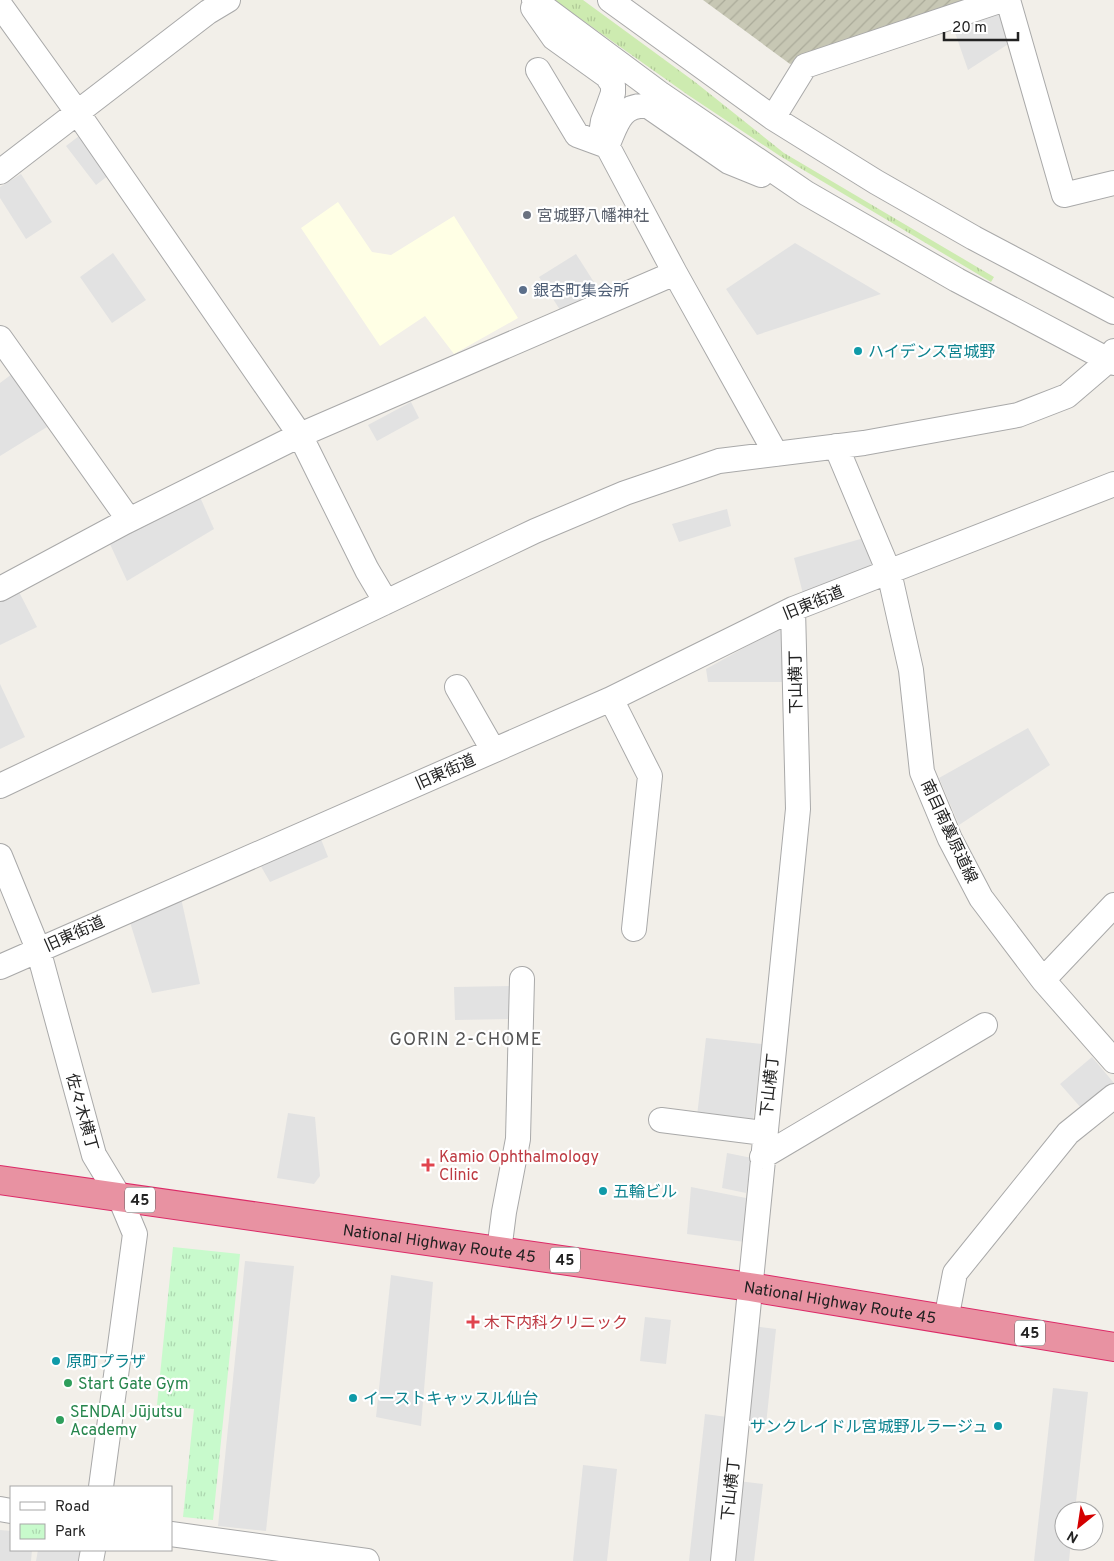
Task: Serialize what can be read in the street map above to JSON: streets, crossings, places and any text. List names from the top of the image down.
{
  "streets": {
    "highway": ["45", "National Highway Route 45"],
    "street": [
      "旧東街道",
      "下山横丁",
      "南目南裏原道線",
      "佐々木横丁"
    ]
  },
  "crossings": [
    ["旧東街道", "下山横丁"],
    ["旧東街道", "南目南裏原道線"],
    ["旧東街道", "佐々木横丁"],
    ["下山横丁", "National Highway Route 45"],
    ["佐々木横丁", "National Highway Route 45"]
  ],
  "districts": ["GORIN 2-CHOME"],
  "places": {
    "other": [
      "宮城野八幡神社",
      "銀杏町集会所",
      "ハイデンス宮城野",
      "五輪ビル",
      "原町プラザ",
      "Start Gate Gym",
      "イーストキャッスル仙台",
      "SENDAI Jūjutsu Academy",
      "サンクレイドル宮城野ルラージュ"
    ],
    "health": ["Kamio Ophthalmology Clinic", "木下内科クリニック"]
  },
  "legend": ["Road", "Park"],
  "scale_bar": "20 m",
  "north": "bottom left"
}
